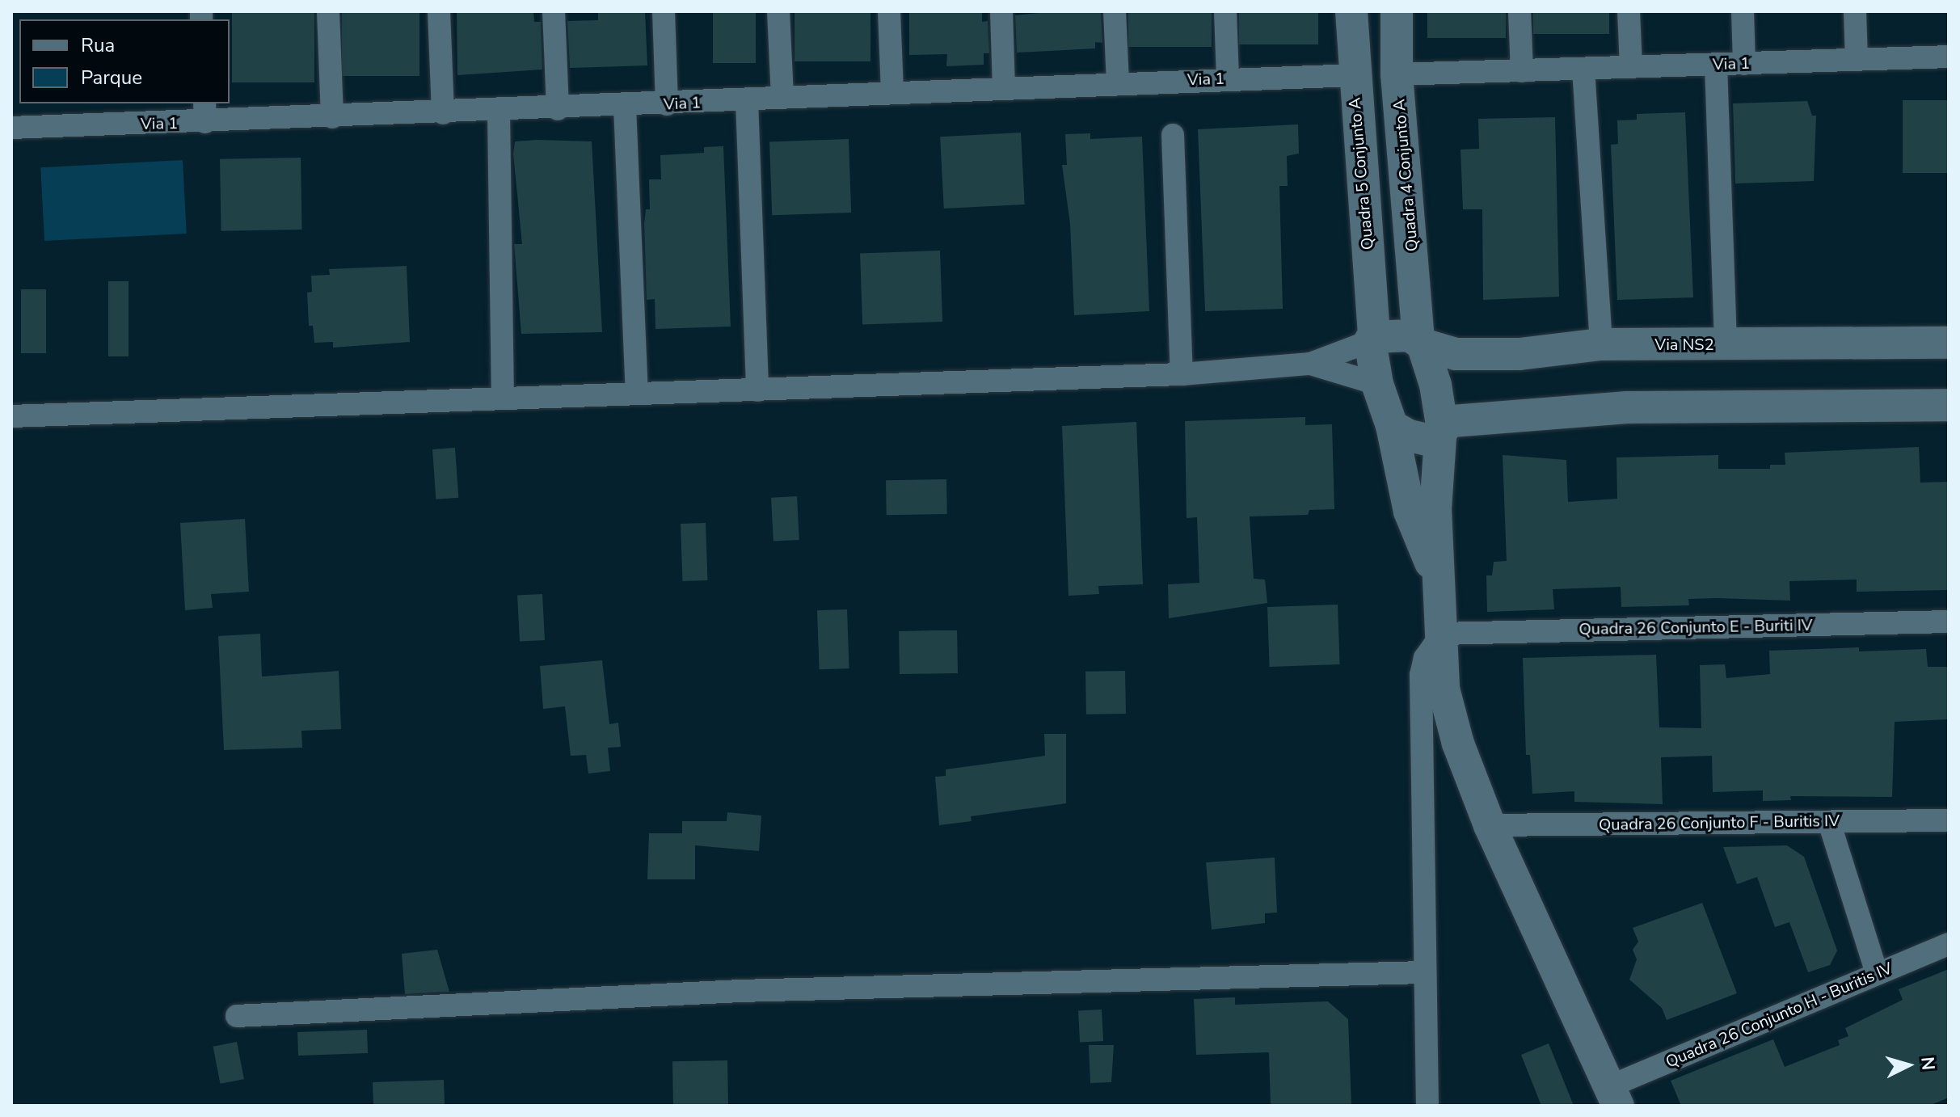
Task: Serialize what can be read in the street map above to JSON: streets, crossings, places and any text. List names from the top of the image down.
{
  "streets": {
    "street": [
      "Via 1",
      "Quadra 5 Conjunto A",
      "Quadra 4 Conjunto A",
      "Via NS2",
      "Quadra 26 Conjunto E - Buriti IV",
      "Quadra 26 Conjunto F - Buritis IV",
      "Quadra 26 Conjunto H - Buritis IV"
    ]
  },
  "crossings": [
    ["Via 1", "Quadra 5 Conjunto A"],
    ["Via 1", "Quadra 4 Conjunto A"],
    ["Quadra 5 Conjunto A", "Quadra 4 Conjunto A"],
    ["Quadra 5 Conjunto A", "Via NS2"],
    ["Quadra 4 Conjunto A", "Via NS2"],
    ["Quadra 4 Conjunto A", "Quadra 26 Conjunto E - Buriti IV"],
    ["Quadra 4 Conjunto A", "Quadra 26 Conjunto F - Buritis IV"],
    ["Quadra 4 Conjunto A", "Quadra 26 Conjunto H - Buritis IV"]
  ],
  "legend": ["Rua", "Parque"],
  "north": "right"
}
